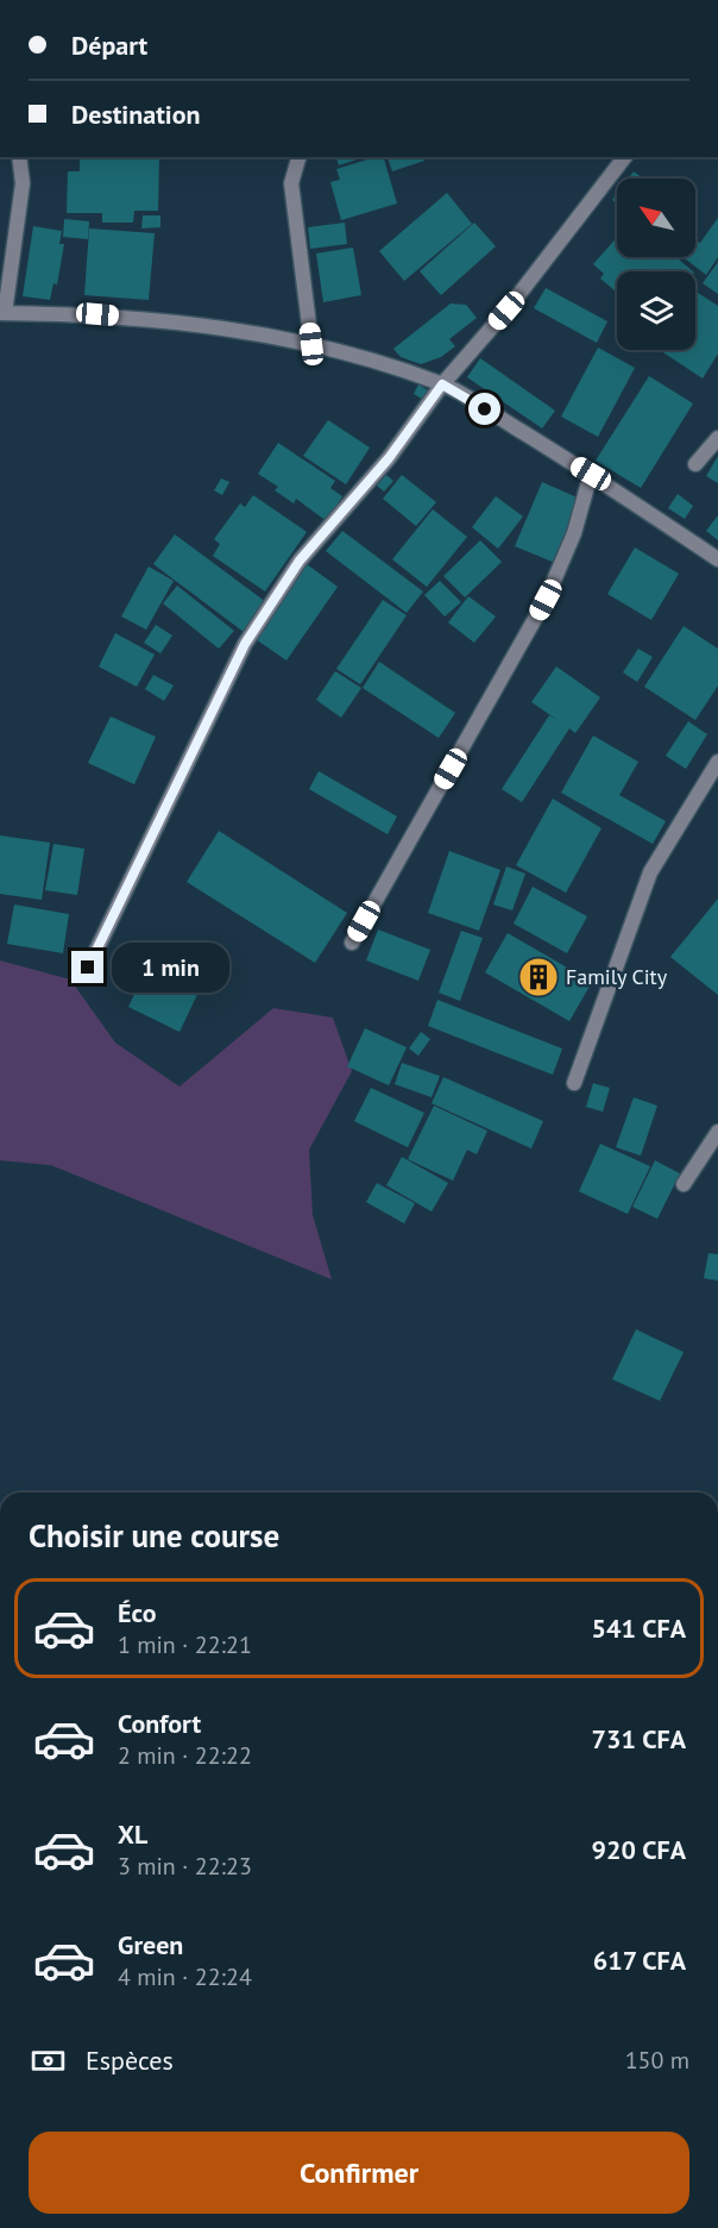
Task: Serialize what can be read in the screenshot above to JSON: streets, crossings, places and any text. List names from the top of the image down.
{
  "places": {
    "building": ["Family City"]
  },
  "north": "top left",
  "page": {
    "banner": ["Départ", "Destination"],
    "bubble": "1 min",
    "heading": "Choisir une course",
    "list": [
      {
        "name": "Éco",
        "note": "1 min · 22:21",
        "value": "541 CFA"
      },
      {
        "name": "Confort",
        "note": "2 min · 22:22",
        "value": "731 CFA"
      },
      {
        "name": "XL",
        "note": "3 min · 22:23",
        "value": "920 CFA"
      },
      {
        "name": "Green",
        "note": "4 min · 22:24",
        "value": "617 CFA"
      }
    ],
    "pay": ["Espèces", "150 m"],
    "buttons": "Confirmer"
  }
}
